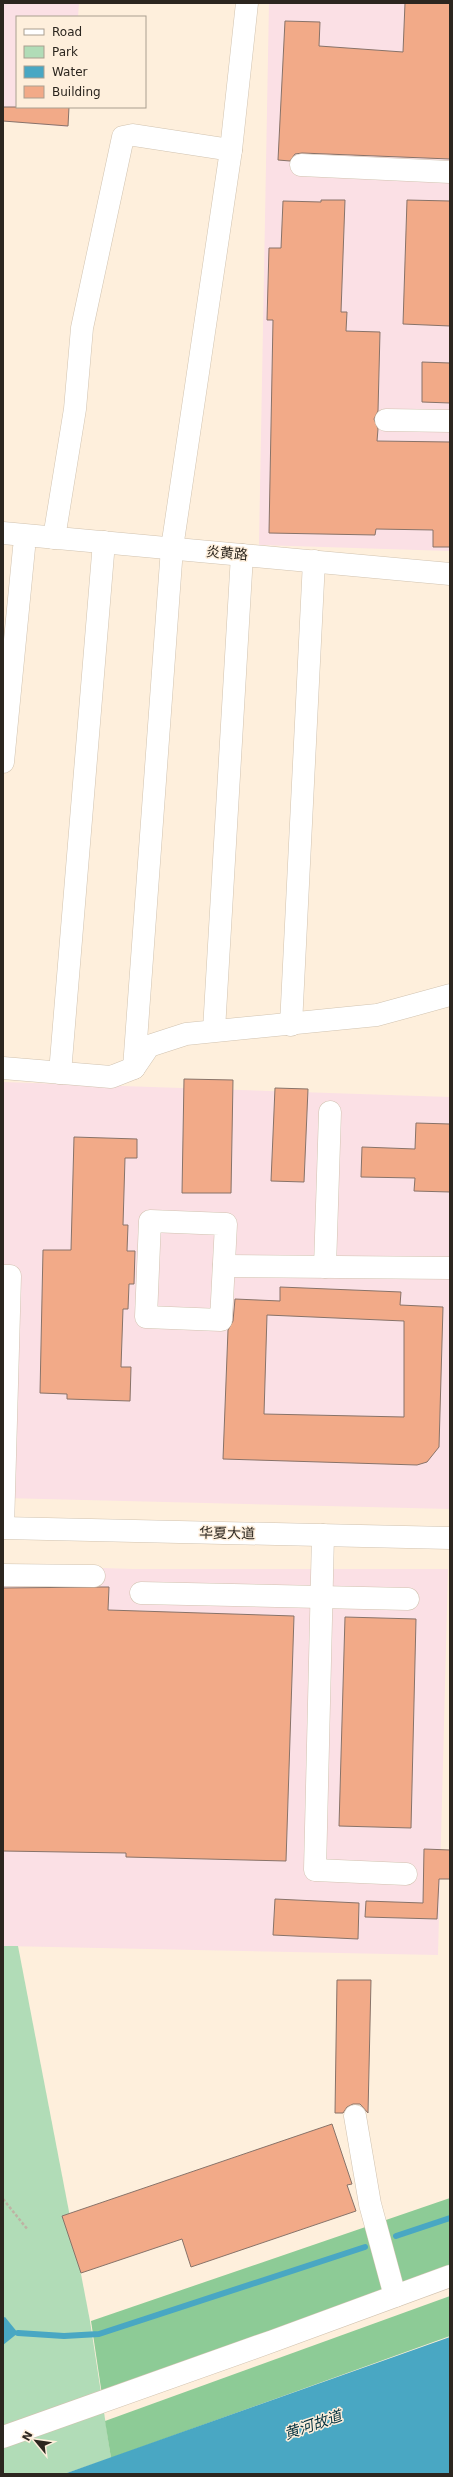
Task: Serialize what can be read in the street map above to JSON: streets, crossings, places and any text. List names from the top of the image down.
{
  "streets": {
    "street": ["炎黄路", "华夏大道"]
  },
  "water": ["黄河故道"],
  "legend": [
    "Road",
    "Park",
    "Water",
    "Building"
  ],
  "north": "top left"
}
